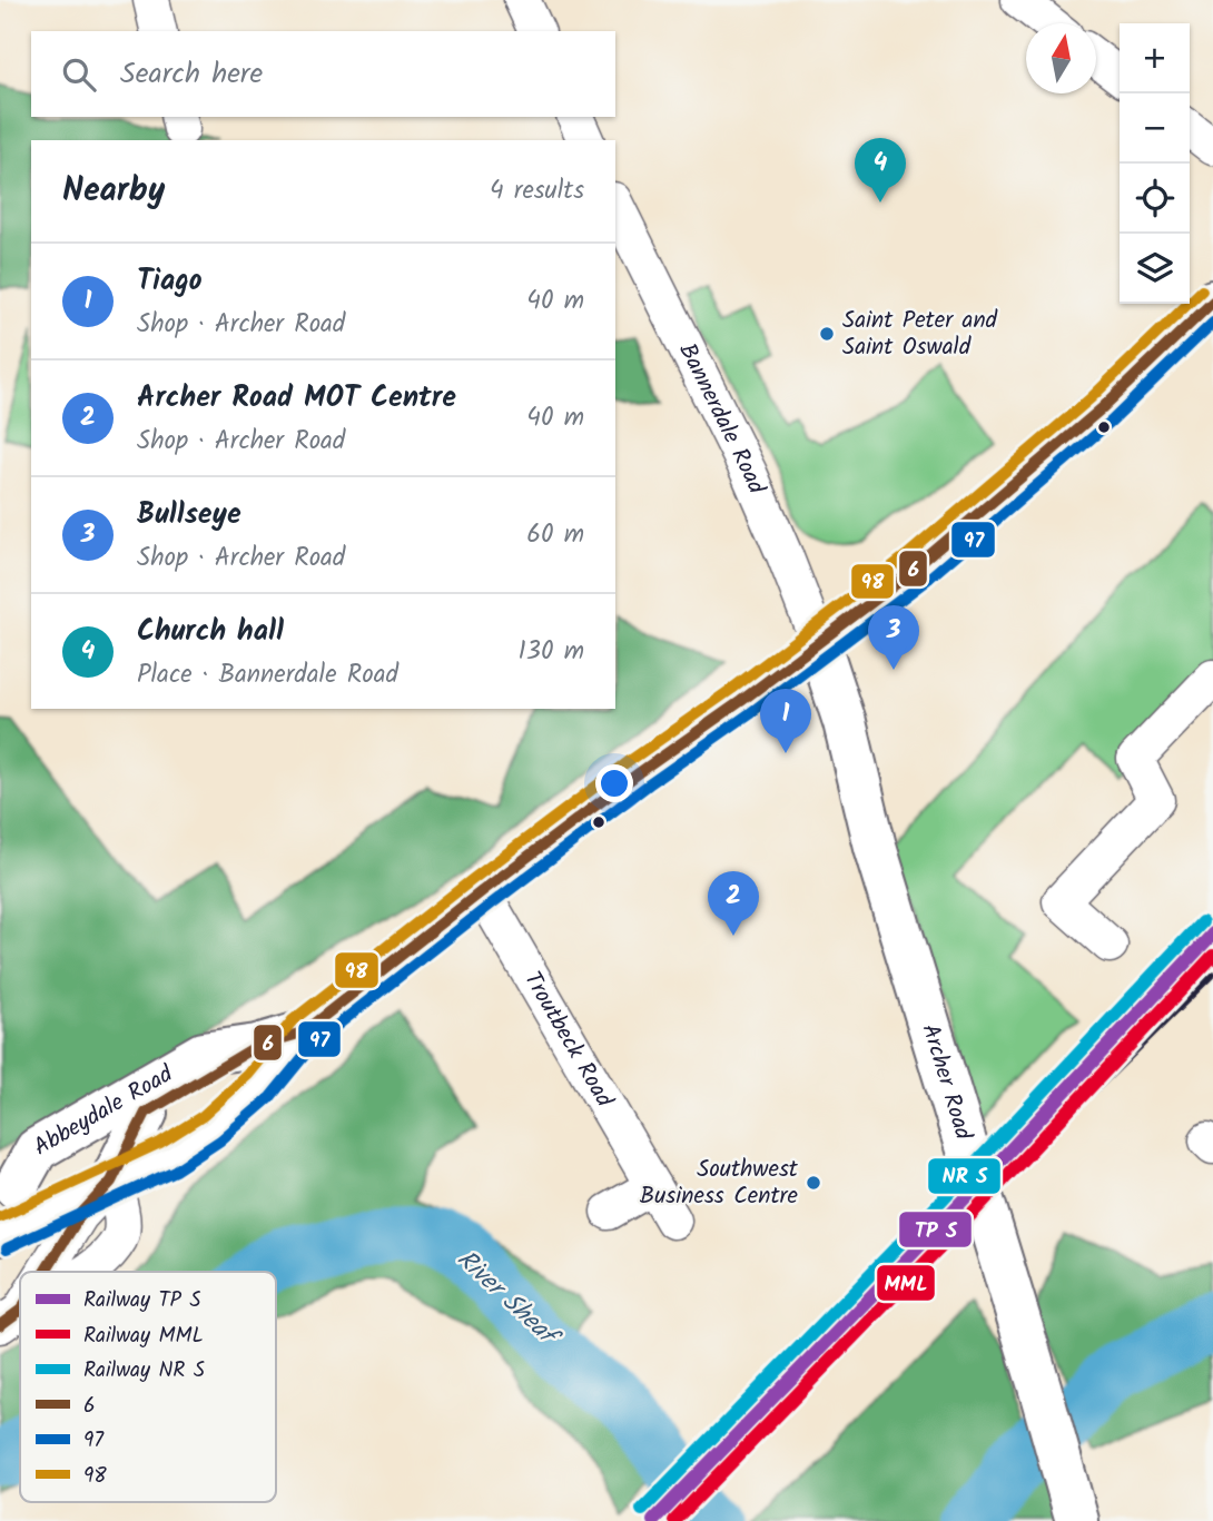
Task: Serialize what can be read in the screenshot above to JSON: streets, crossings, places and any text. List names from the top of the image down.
{
  "streets": {
    "main road": ["Archer Road", "Abbeydale Road"],
    "street": ["Bannerdale Road", "Troutbeck Road"]
  },
  "crossings": [
    ["Bannerdale Road", "Archer Road"],
    ["Bannerdale Road", "Abbeydale Road"],
    ["Troutbeck Road", "Abbeydale Road"],
    ["Archer Road", "Abbeydale Road"]
  ],
  "water": ["River Sheaf"],
  "places": ["Saint Peter and Saint Oswald", "Southwest Business Centre"],
  "lines": [
    "transit line 98",
    "transit line 6",
    "transit line 97",
    "rail line MML"
  ],
  "legend": [
    "Railway TP S",
    "Railway MML",
    "Railway NR S",
    "6",
    "97",
    "98"
  ],
  "north": "top",
  "page": {
    "map_buttons": ["+", "−"],
    "search": "Search here",
    "pins": [
      "4",
      "3",
      "1",
      "2"
    ],
    "heading": ["Nearby", "4 results"],
    "list": [
      {
        "mark": "1",
        "name": "Tiago",
        "note": "Shop · Archer Road",
        "value": "40 m"
      },
      {
        "mark": "2",
        "name": "Archer Road MOT Centre",
        "note": "Shop · Archer Road",
        "value": "40 m"
      },
      {
        "mark": "3",
        "name": "Bullseye",
        "note": "Shop · Archer Road",
        "value": "60 m"
      },
      {
        "mark": "4",
        "name": "Church hall",
        "note": "Place · Bannerdale Road",
        "value": "130 m"
      }
    ]
  }
}
